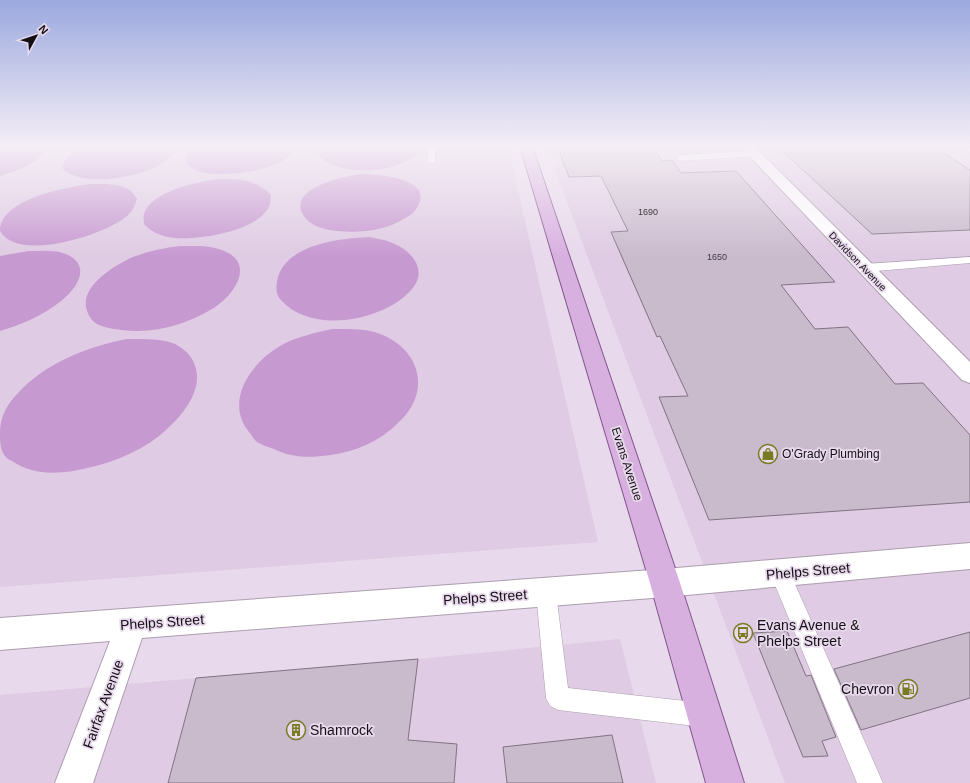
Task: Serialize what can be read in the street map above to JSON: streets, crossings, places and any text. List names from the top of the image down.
{
  "streets": {
    "main road": ["Evans Avenue"],
    "street": ["Davidson Avenue", "Phelps Street", "Fairfax Avenue"]
  },
  "crossings": [
    ["Evans Avenue", "Phelps Street"],
    ["Phelps Street", "Fairfax Avenue"]
  ],
  "places": {
    "shop": ["O'Grady Plumbing"],
    "bus stop": ["Evans Avenue & Phelps Street"],
    "fuel station": ["Chevron"],
    "building": ["Shamrock"]
  },
  "house_numbers": ["1690", "1650"],
  "north": "top right"
}
